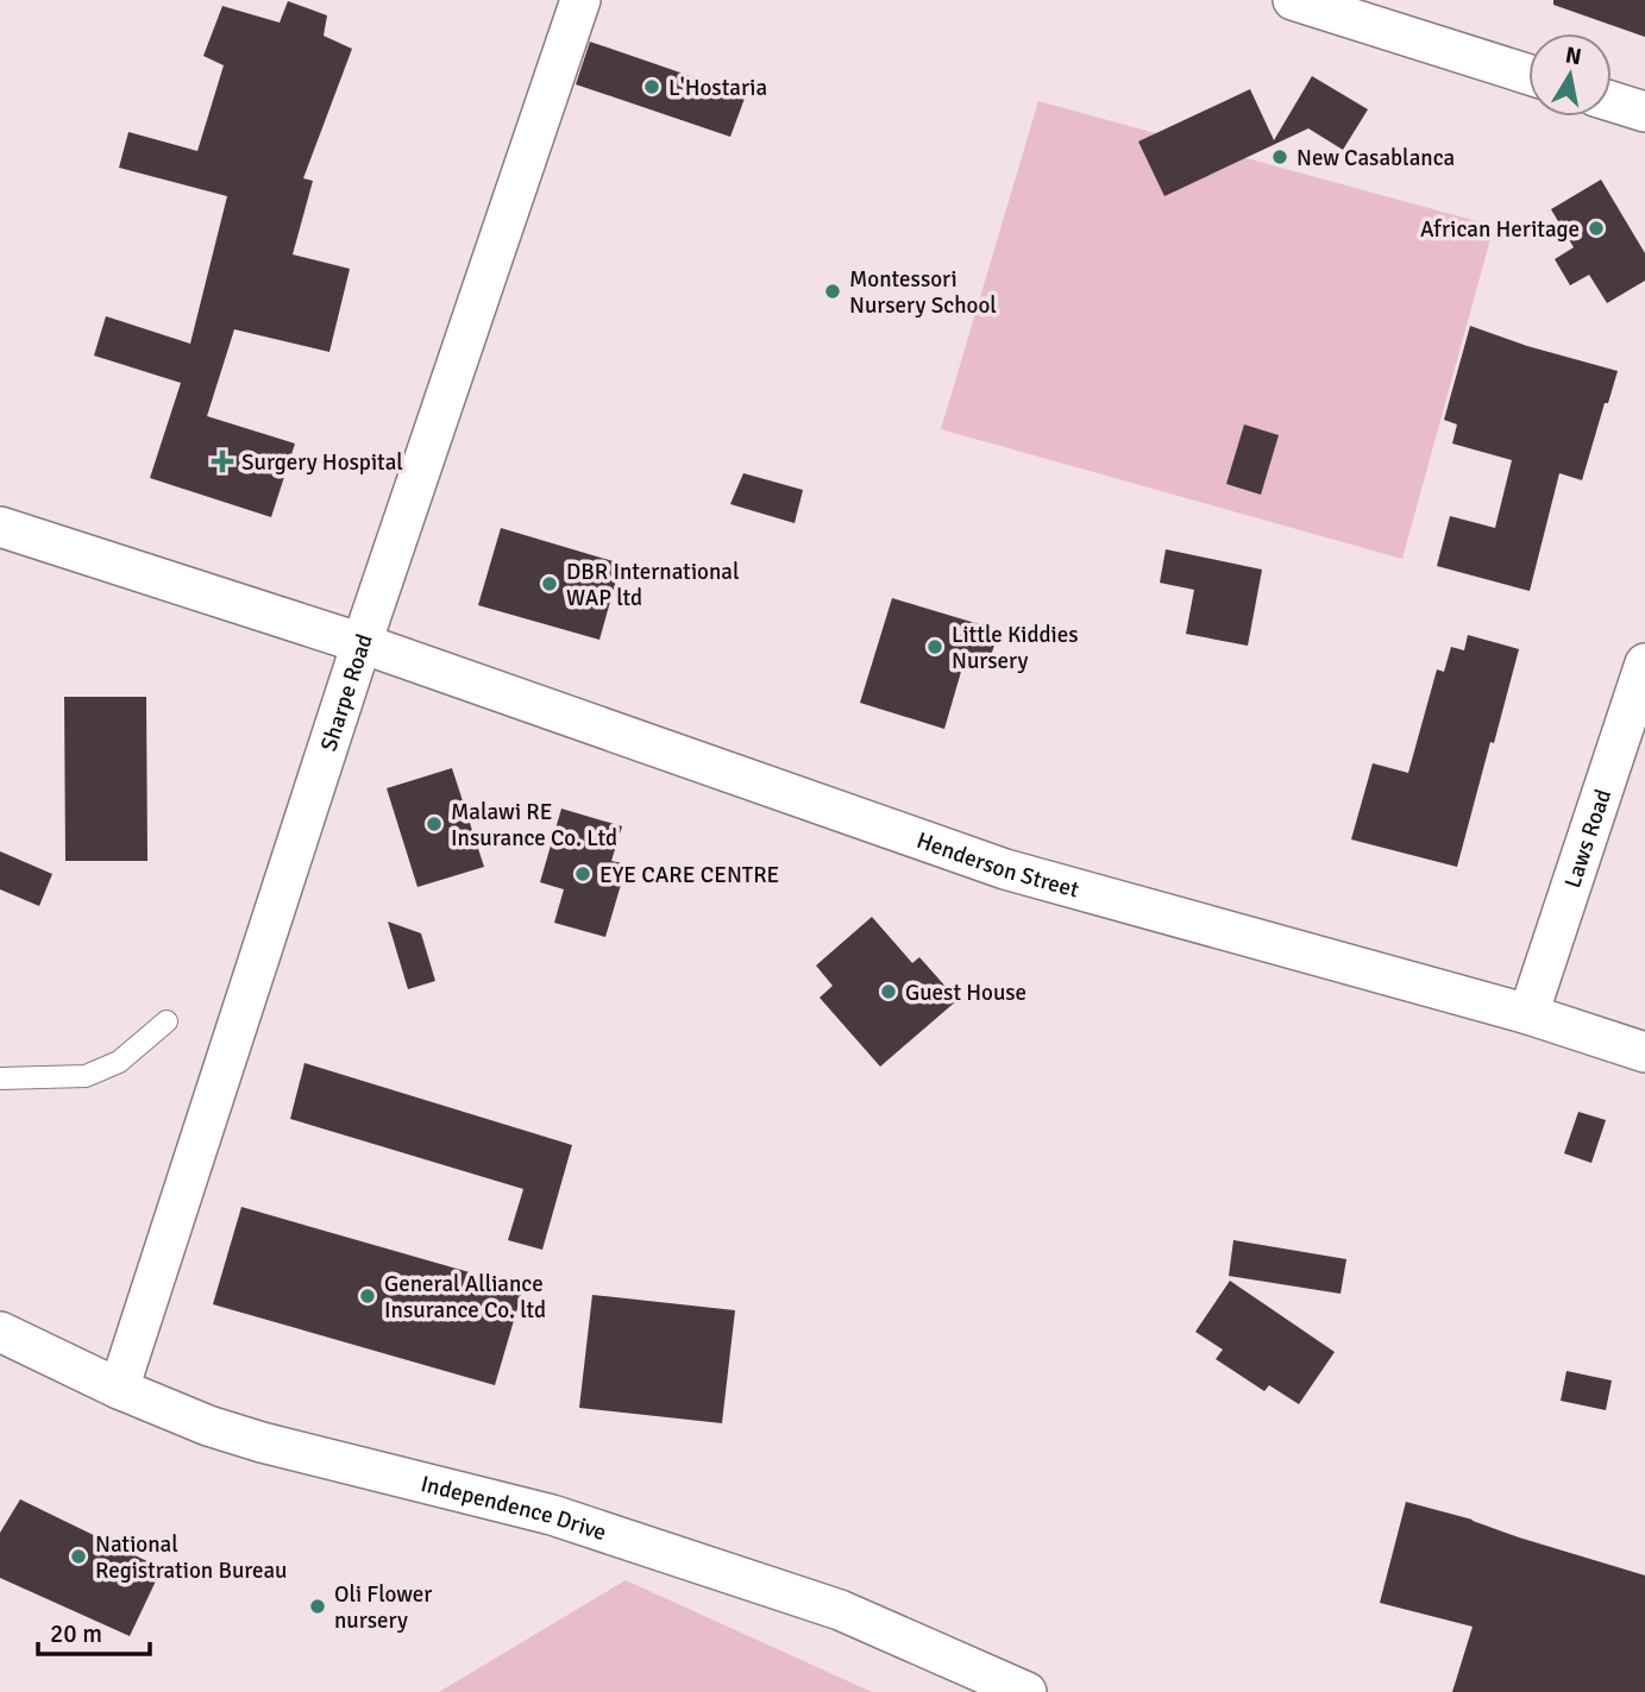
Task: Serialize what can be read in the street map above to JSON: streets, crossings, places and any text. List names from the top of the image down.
{
  "streets": {
    "street": [
      "Sharpe Road",
      "Laws Road",
      "Henderson Street",
      "Independence Drive"
    ]
  },
  "crossings": [
    ["Sharpe Road", "Henderson Street"],
    ["Sharpe Road", "Independence Drive"],
    ["Laws Road", "Henderson Street"]
  ],
  "places": {
    "other": [
      "L'Hostaria",
      "New Casablanca",
      "African Heritage",
      "Montessori Nursery School",
      "DBR International WAP ltd",
      "Little Kiddies Nursery",
      "Malawi RE Insurance Co. Ltd",
      "EYE CARE CENTRE",
      "Guest House",
      "General Alliance Insurance Co. ltd",
      "National Registration Bureau",
      "Oli Flower nursery"
    ],
    "health": ["Surgery Hospital"]
  },
  "scale_bar": "20 m",
  "north": "top"
}
